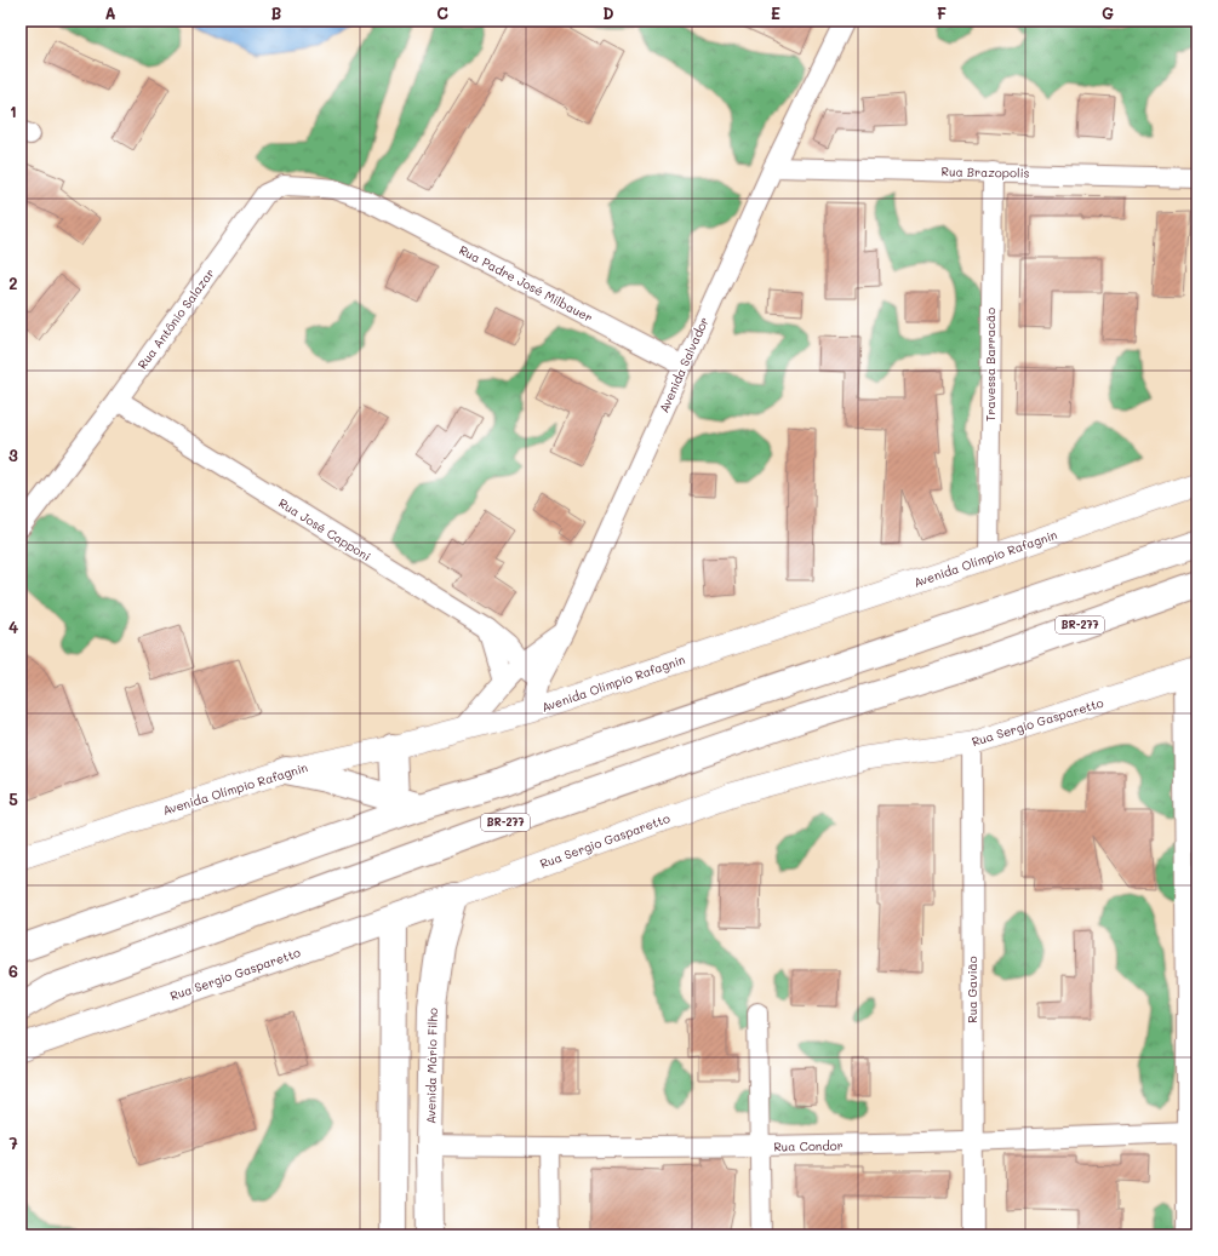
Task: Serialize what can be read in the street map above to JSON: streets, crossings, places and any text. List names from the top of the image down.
{
  "streets": {
    "main road": ["BR-277", "Rua Sergio Gasparetto", "Avenida Mário Filho"],
    "street": [
      "Rua Brazopolis",
      "Rua Padre José Milbauer",
      "Rua Antônio Salazar",
      "Avenida Salvador",
      "Travessa Barracão",
      "Rua José Capponi",
      "Avenida Olímpio Rafagnin",
      "Rua Gavião",
      "Rua Condor"
    ]
  },
  "crossings": [
    ["Rua Brazopolis", "Avenida Salvador"],
    ["Rua Brazopolis", "Travessa Barracão"],
    ["Rua Padre José Milbauer", "Rua Antônio Salazar"],
    ["Rua Padre José Milbauer", "Avenida Salvador"],
    ["Rua Antônio Salazar", "Rua José Capponi"],
    ["Avenida Salvador", "Rua José Capponi"],
    ["Avenida Salvador", "Avenida Olímpio Rafagnin"],
    ["Travessa Barracão", "Avenida Olímpio Rafagnin"],
    ["Rua Sergio Gasparetto", "Rua Gavião"],
    ["Rua Sergio Gasparetto", "Avenida Mário Filho"],
    ["Rua Gavião", "Rua Condor"],
    ["Avenida Mário Filho", "Rua Condor"]
  ],
  "grid": {
    "columns": [
      "A",
      "B",
      "C",
      "D",
      "E",
      "F",
      "G"
    ],
    "rows": [
      "1",
      "2",
      "3",
      "4",
      "5",
      "6",
      "7"
    ]
  }
}
